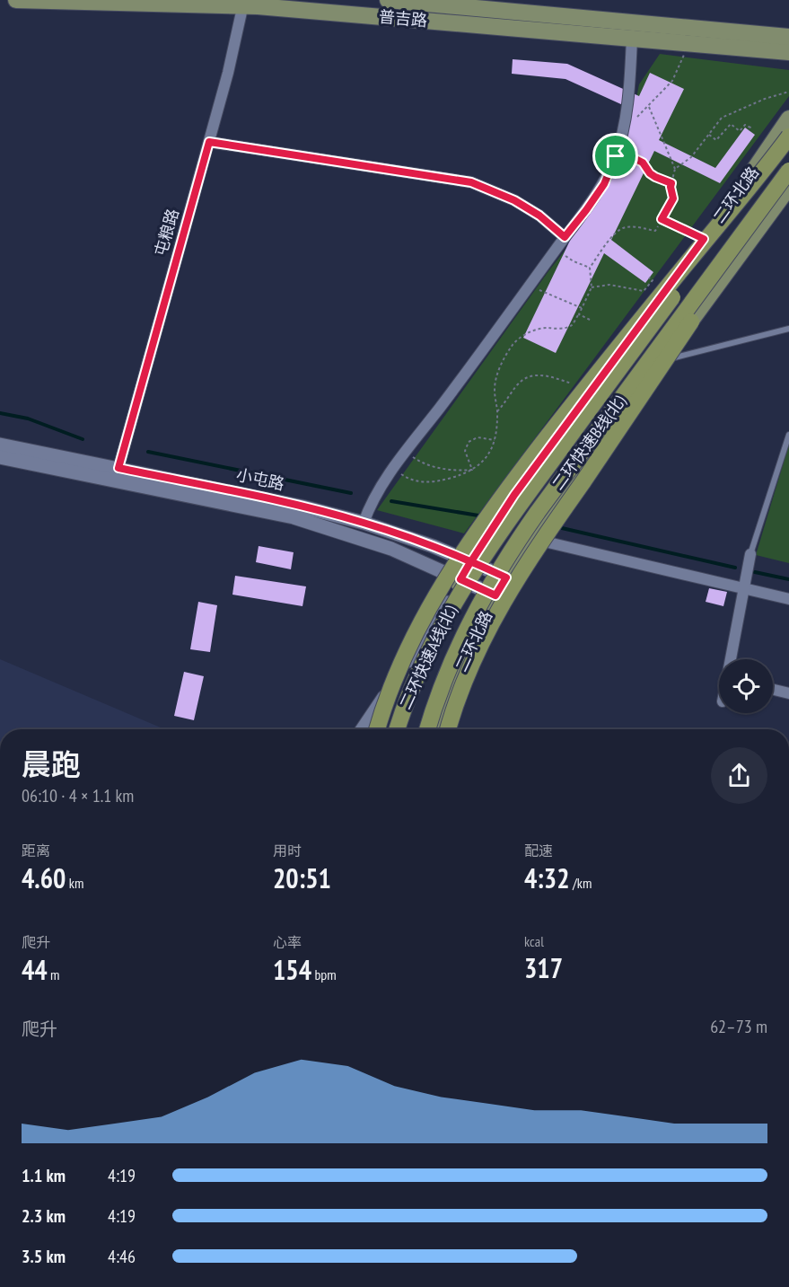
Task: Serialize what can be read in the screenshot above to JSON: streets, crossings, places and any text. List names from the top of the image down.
{
  "streets": {
    "highway": ["二环快速B线(北)", "二环快速A线(北)"],
    "main road": ["普吉路", "二环北路"],
    "street": ["屯粮路", "小屯路"]
  },
  "crossings": [
    ["普吉路", "屯粮路"],
    ["二环北路", "小屯路"],
    ["屯粮路", "小屯路"]
  ],
  "page": {
    "heading": ["晨跑", "06:10 · 4 × 1.1 km"],
    "stats": [
      ["距离", "4.60 km"],
      ["用时", "20:51"],
      ["配速", "4:32 /km"],
      ["爬升", "44 m"],
      ["心率", "154 bpm"],
      ["kcal", "317"]
    ],
    "chart": ["爬升", "62–73 m"],
    "list": [
      {
        "name": "1.1 km",
        "note": "4:19"
      },
      {
        "name": "2.3 km",
        "note": "4:19"
      },
      {
        "name": "3.5 km",
        "note": "4:46"
      }
    ]
  }
}
